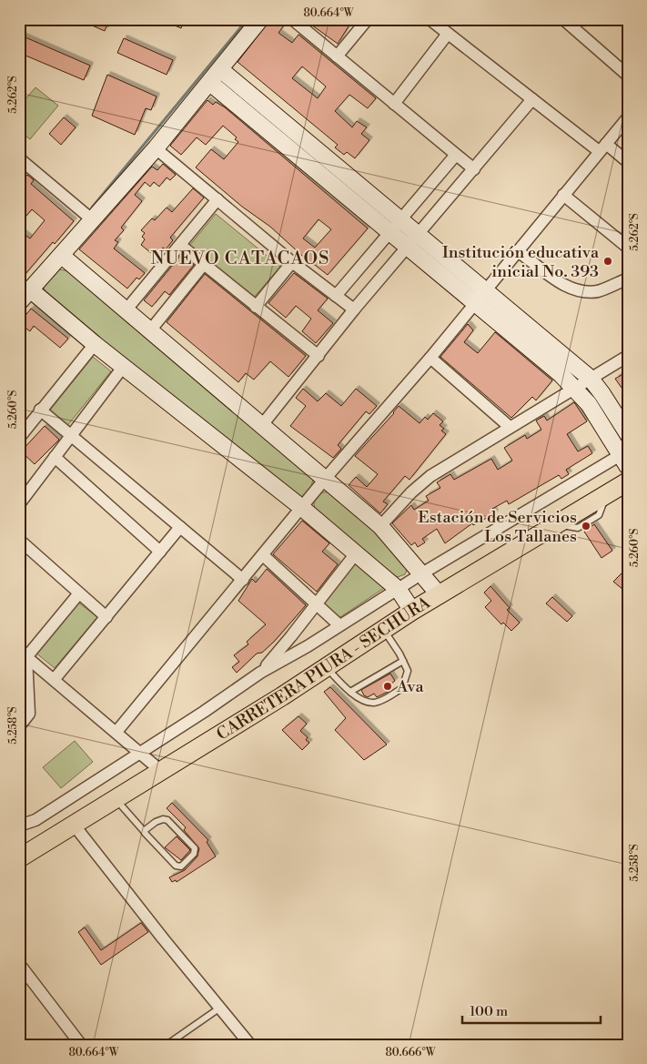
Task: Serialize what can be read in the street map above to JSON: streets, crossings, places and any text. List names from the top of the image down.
{
  "streets": {
    "main road": ["CARRETERA PIURA - SECHURA"]
  },
  "districts": ["NUEVO CATACAOS"],
  "places": ["Institución educativa inicial No. 393", "Estación de Servicios Los Tallanes", "Ava"],
  "scale_bar": "100 m",
  "coordinates": [
    "80.664°W",
    "5.262°S",
    "5.260°S",
    "5.258°S",
    "80.666°W"
  ]
}
